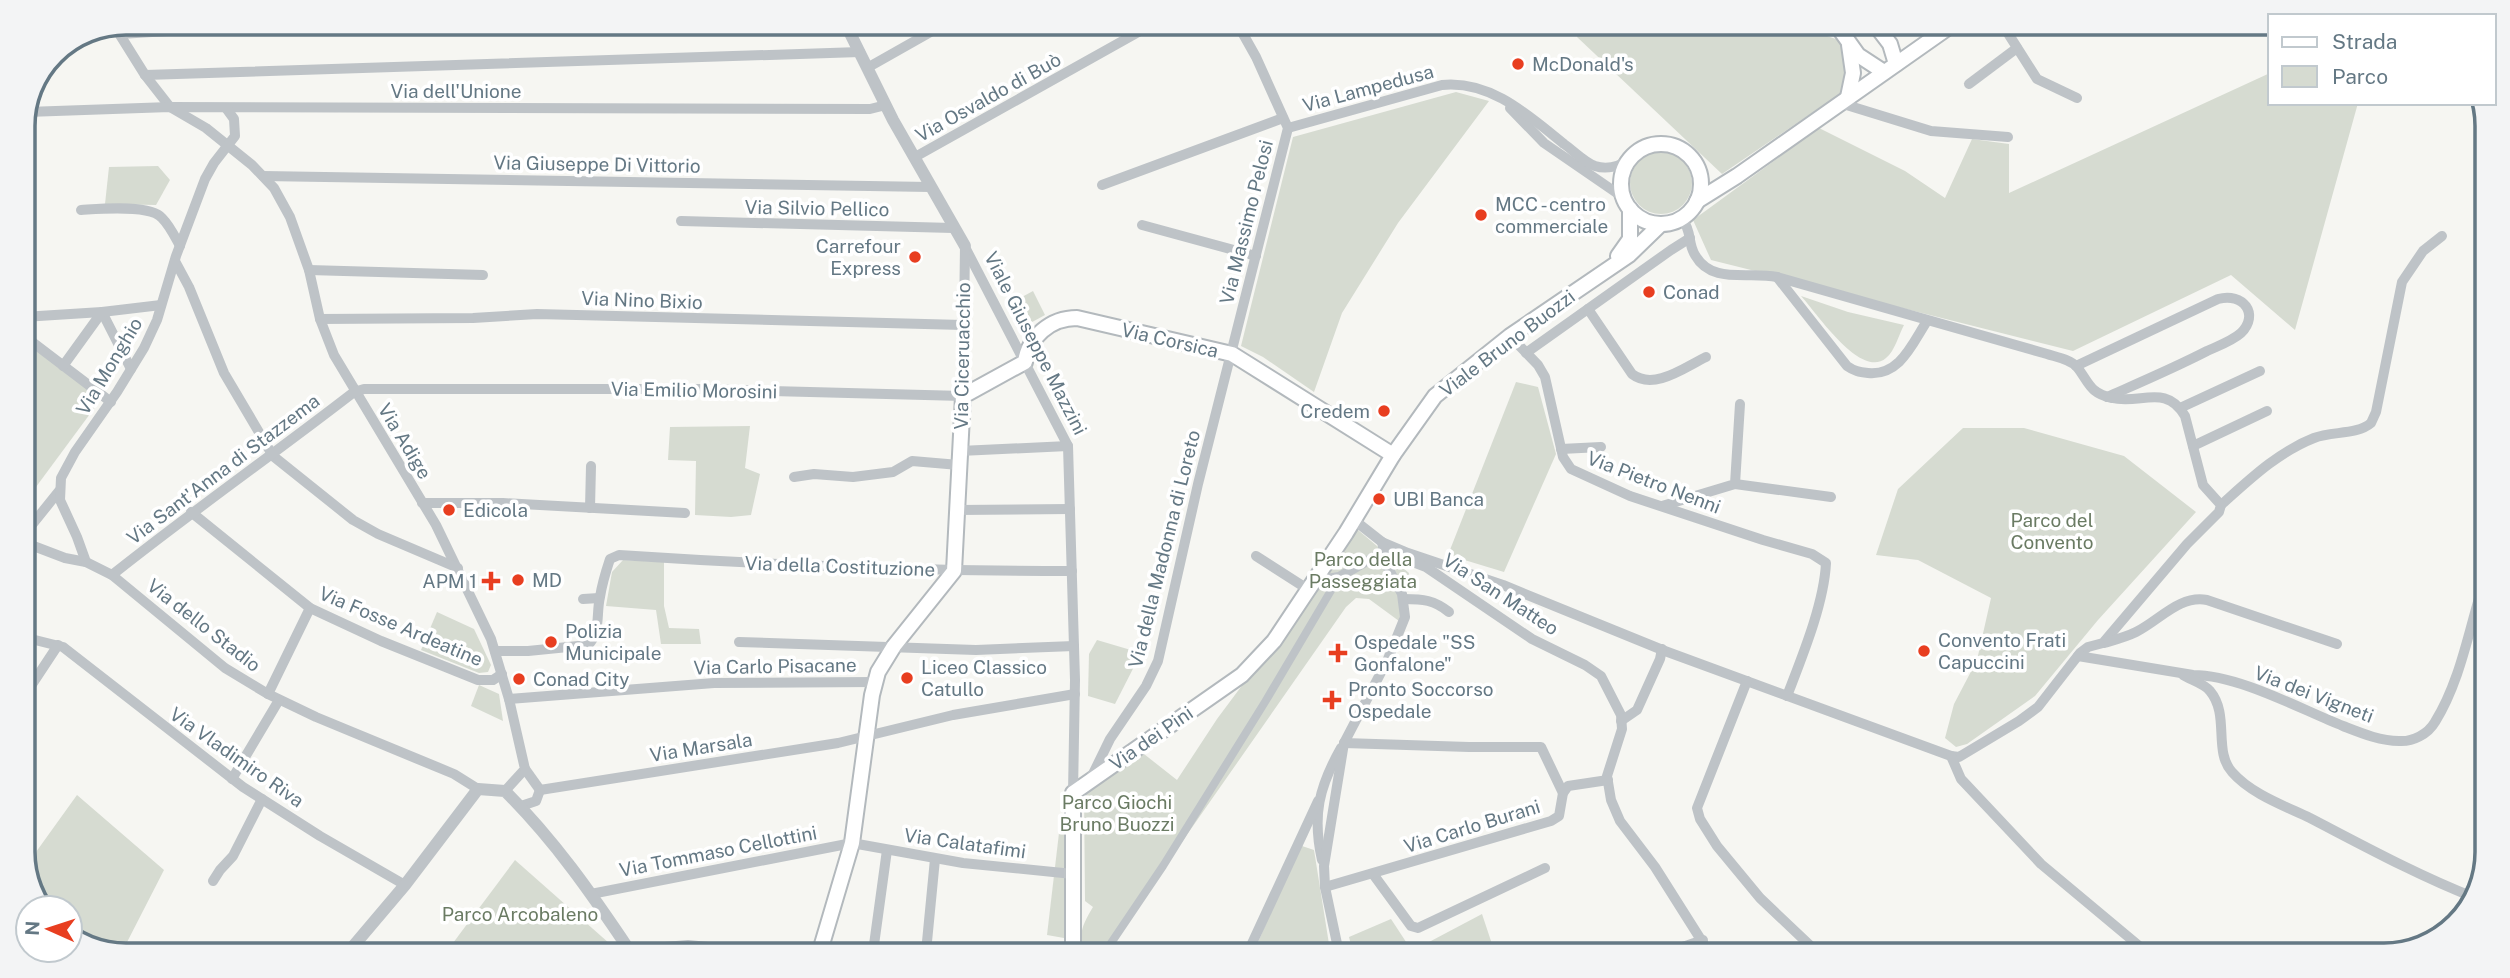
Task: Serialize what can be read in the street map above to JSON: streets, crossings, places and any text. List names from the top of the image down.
{
  "streets": {
    "main road": [
      "Via Corsica",
      "Viale Bruno Buozzi",
      "Via Ciceruacchio",
      "Via Emilio Morosini",
      "Via della Costituzione",
      "Via dei Pini"
    ],
    "street": [
      "Via Lampedusa",
      "Via dell'Unione",
      "Via Osvaldo di Buò",
      "Via Giuseppe Di Vittorio",
      "Via Silvio Pellico",
      "Via Massimo Pelosi",
      "Via Nino Bixio",
      "Viale Giuseppe Mazzini",
      "Via Monghio",
      "Via Adige",
      "Via Sant'Anna di Stazzema",
      "Via Pietro Nenni",
      "Via della Madonna di Loreto",
      "Via San Matteo",
      "Via dello Stadio",
      "Via Fosse Ardeatine",
      "Via Carlo Pisacane",
      "Via dei Vigneti",
      "Via Marsala",
      "Via Vladimiro Riva",
      "Via Carlo Burani",
      "Via Calatafimi",
      "Via Tommaso Cellottini"
    ]
  },
  "crossings": [
    ["Via Lampedusa", "Via Massimo Pelosi"],
    ["Via Lampedusa", "Viale Bruno Buozzi"],
    ["Via dell'Unione", "Viale Giuseppe Mazzini"],
    ["Via dell'Unione", "Via Adige"],
    ["Via Osvaldo di Buò", "Viale Giuseppe Mazzini"],
    ["Via Giuseppe Di Vittorio", "Viale Giuseppe Mazzini"],
    ["Via Giuseppe Di Vittorio", "Via Adige"],
    ["Via Silvio Pellico", "Viale Giuseppe Mazzini"],
    ["Via Massimo Pelosi", "Via Corsica"],
    ["Via Massimo Pelosi", "Via della Madonna di Loreto"],
    ["Via Nino Bixio", "Via Ciceruacchio"],
    ["Via Nino Bixio", "Via Adige"],
    ["Via Corsica", "Viale Giuseppe Mazzini"],
    ["Via Corsica", "Viale Bruno Buozzi"],
    ["Via Corsica", "Via Emilio Morosini"],
    ["Via Corsica", "Via della Madonna di Loreto"],
    ["Viale Giuseppe Mazzini", "Via Ciceruacchio"],
    ["Viale Giuseppe Mazzini", "Via Emilio Morosini"],
    ["Viale Giuseppe Mazzini", "Via dei Pini"],
    ["Viale Giuseppe Mazzini", "Via Marsala"],
    ["Viale Bruno Buozzi", "Via Pietro Nenni"],
    ["Viale Bruno Buozzi", "Via dei Pini"],
    ["Via Ciceruacchio", "Via Emilio Morosini"],
    ["Via Ciceruacchio", "Via della Costituzione"],
    ["Via Monghio", "Via Adige"],
    ["Via Emilio Morosini", "Via Adige"],
    ["Via Emilio Morosini", "Via Sant'Anna di Stazzema"],
    ["Via Adige", "Via Sant'Anna di Stazzema"],
    ["Via Adige", "Via della Costituzione"],
    ["Via Adige", "Via Fosse Ardeatine"],
    ["Via Adige", "Via Carlo Pisacane"],
    ["Via Sant'Anna di Stazzema", "Via dello Stadio"],
    ["Via Sant'Anna di Stazzema", "Via Fosse Ardeatine"],
    ["Via della Madonna di Loreto", "Via dei Pini"],
    ["Via della Costituzione", "Via Carlo Pisacane"],
    ["Via della Costituzione", "Via Marsala"],
    ["Via della Costituzione", "Via Calatafimi"],
    ["Via della Costituzione", "Via Tommaso Cellottini"],
    ["Via Calatafimi", "Via Tommaso Cellottini"]
  ],
  "parks": [
    "Parco del Convento",
    "Parco della Passeggiata",
    "Parco Giochi Bruno Buozzi",
    "Parco Arcobaleno"
  ],
  "places": {
    "other": [
      "McDonald's",
      "MCC - centro commerciale",
      "Carrefour Express",
      "Conad",
      "Credem",
      "UBI Banca",
      "Edicola",
      "MD",
      "Polizia Municipale",
      "Convento Frati Capuccini",
      "Liceo Classico Catullo",
      "Conad City"
    ],
    "health": ["APM 1", "Ospedale \"SS Gonfalone\"", "Pronto Soccorso Ospedale"]
  },
  "legend": ["Strada", "Parco"],
  "north": "left"
}
